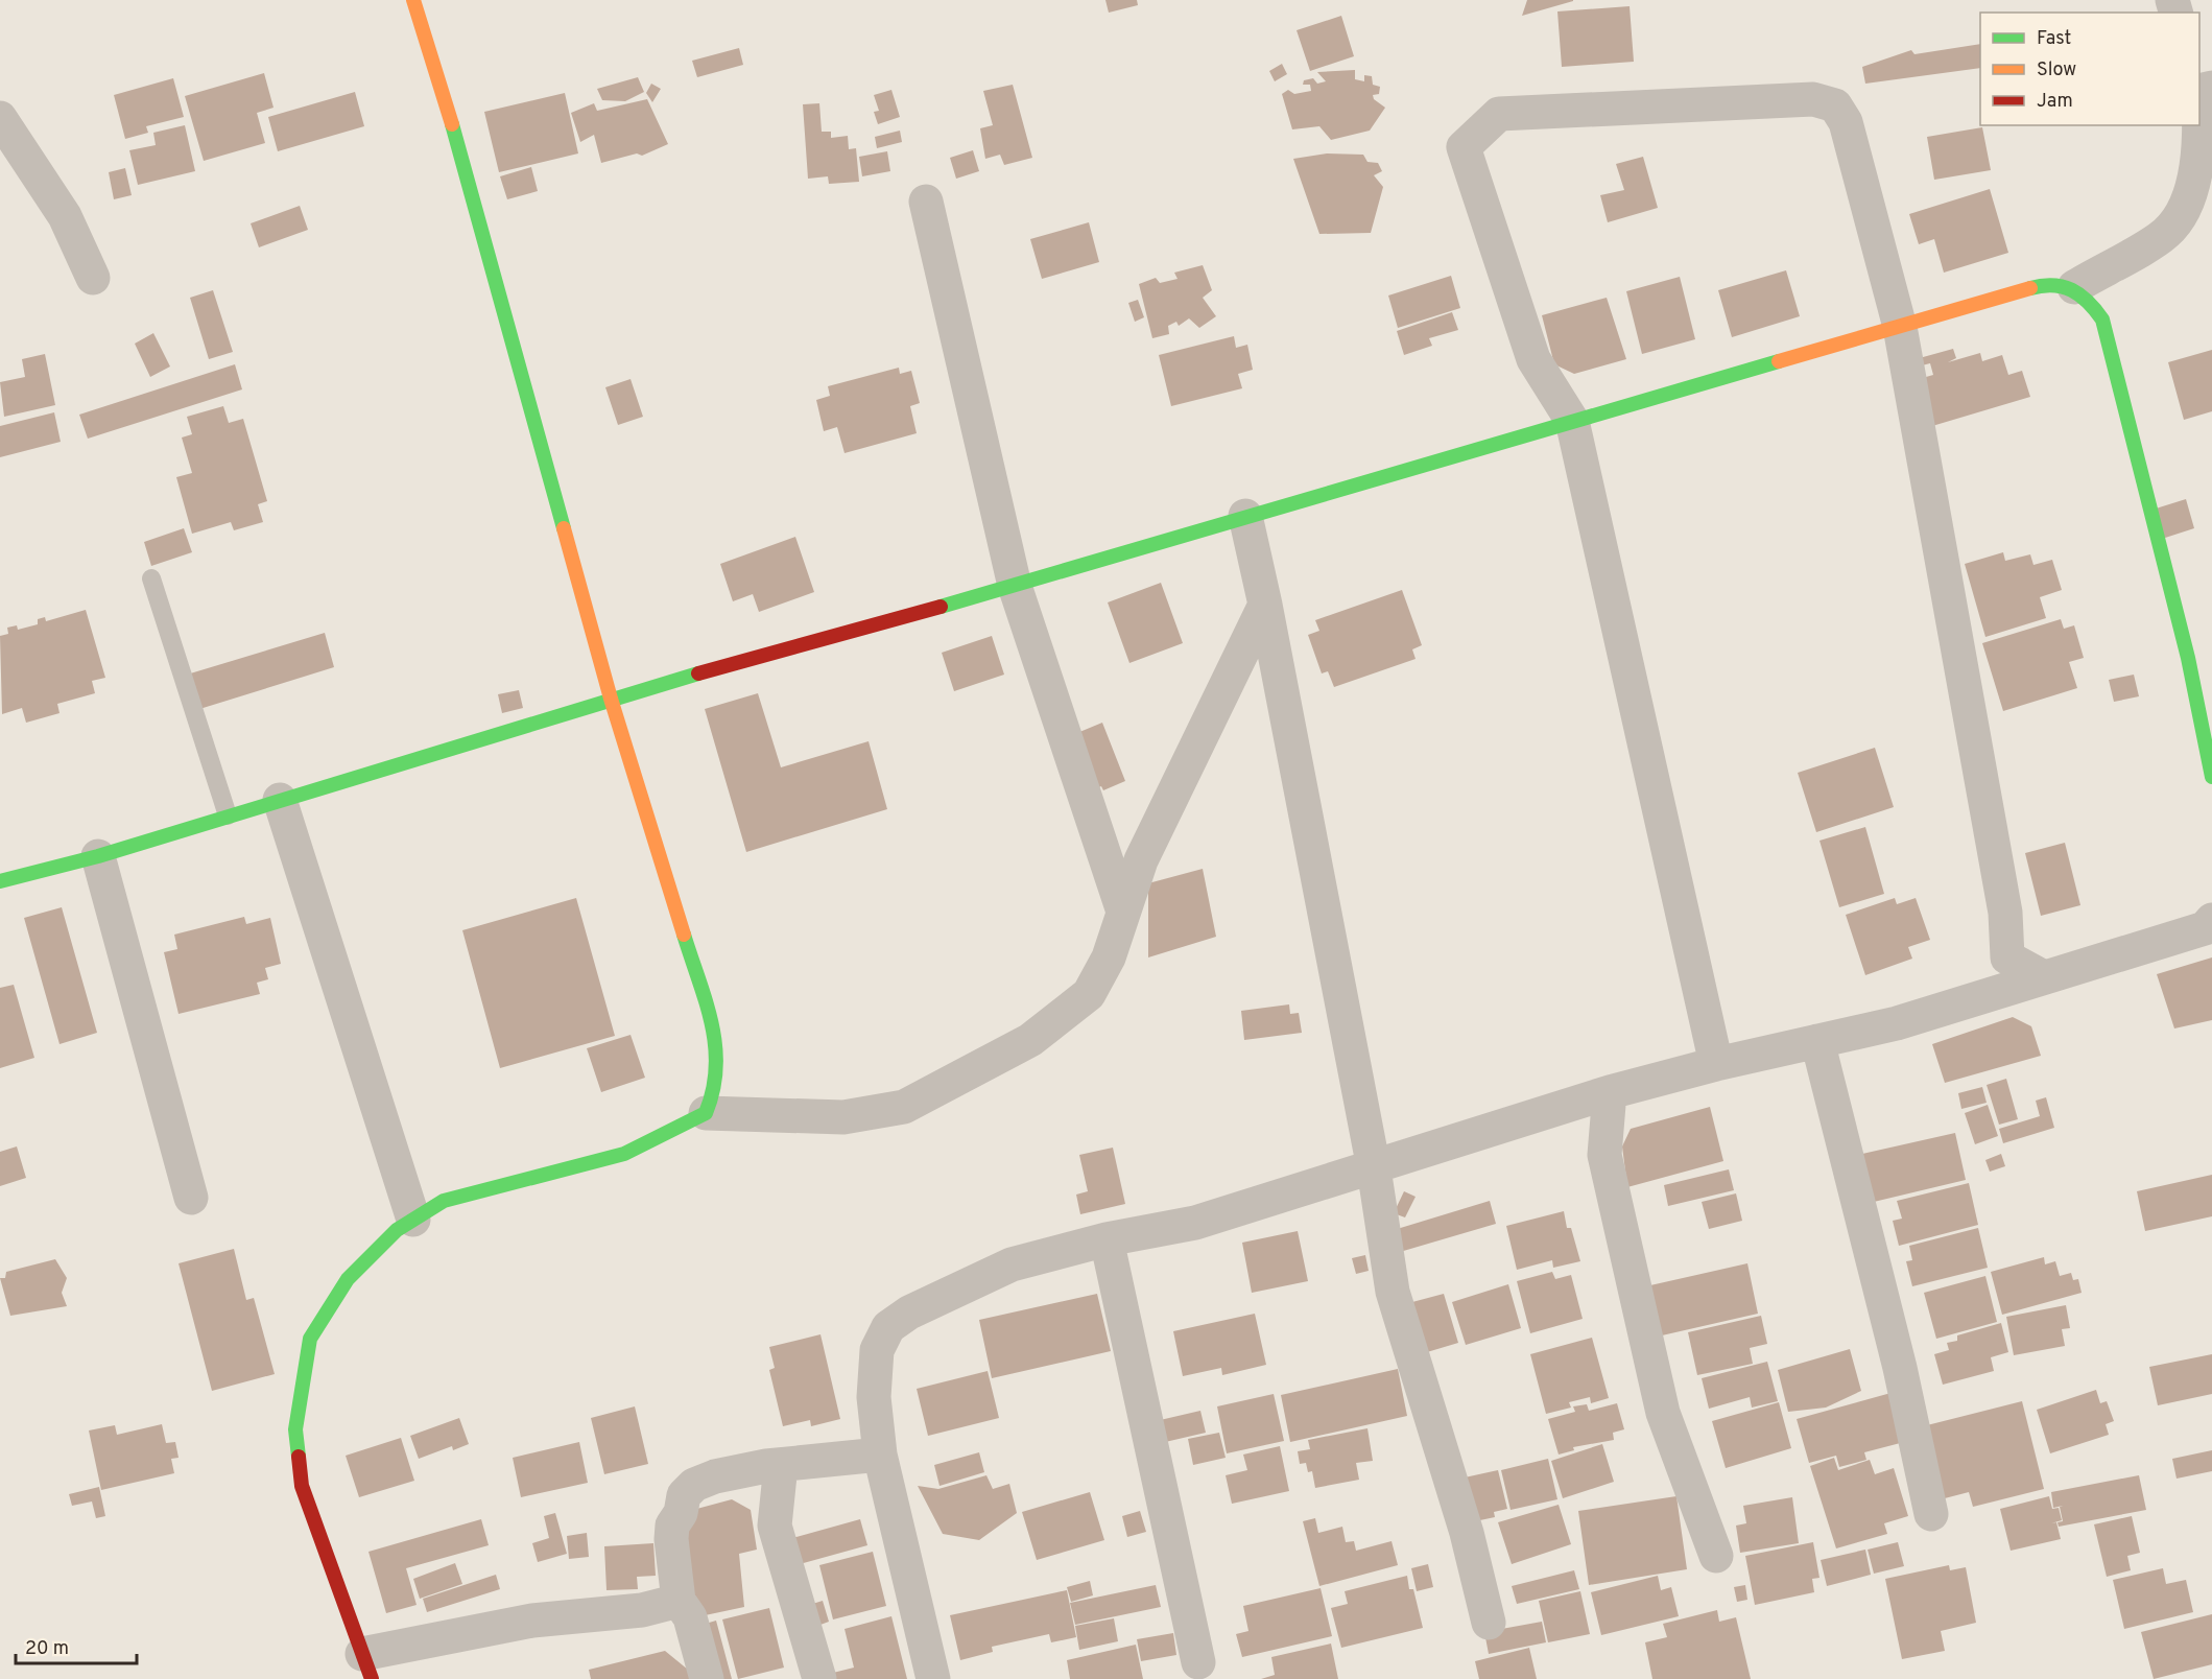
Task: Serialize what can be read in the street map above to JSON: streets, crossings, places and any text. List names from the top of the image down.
{
  "legend": ["Fast", "Slow", "Jam"],
  "scale_bar": "20 m"
}
